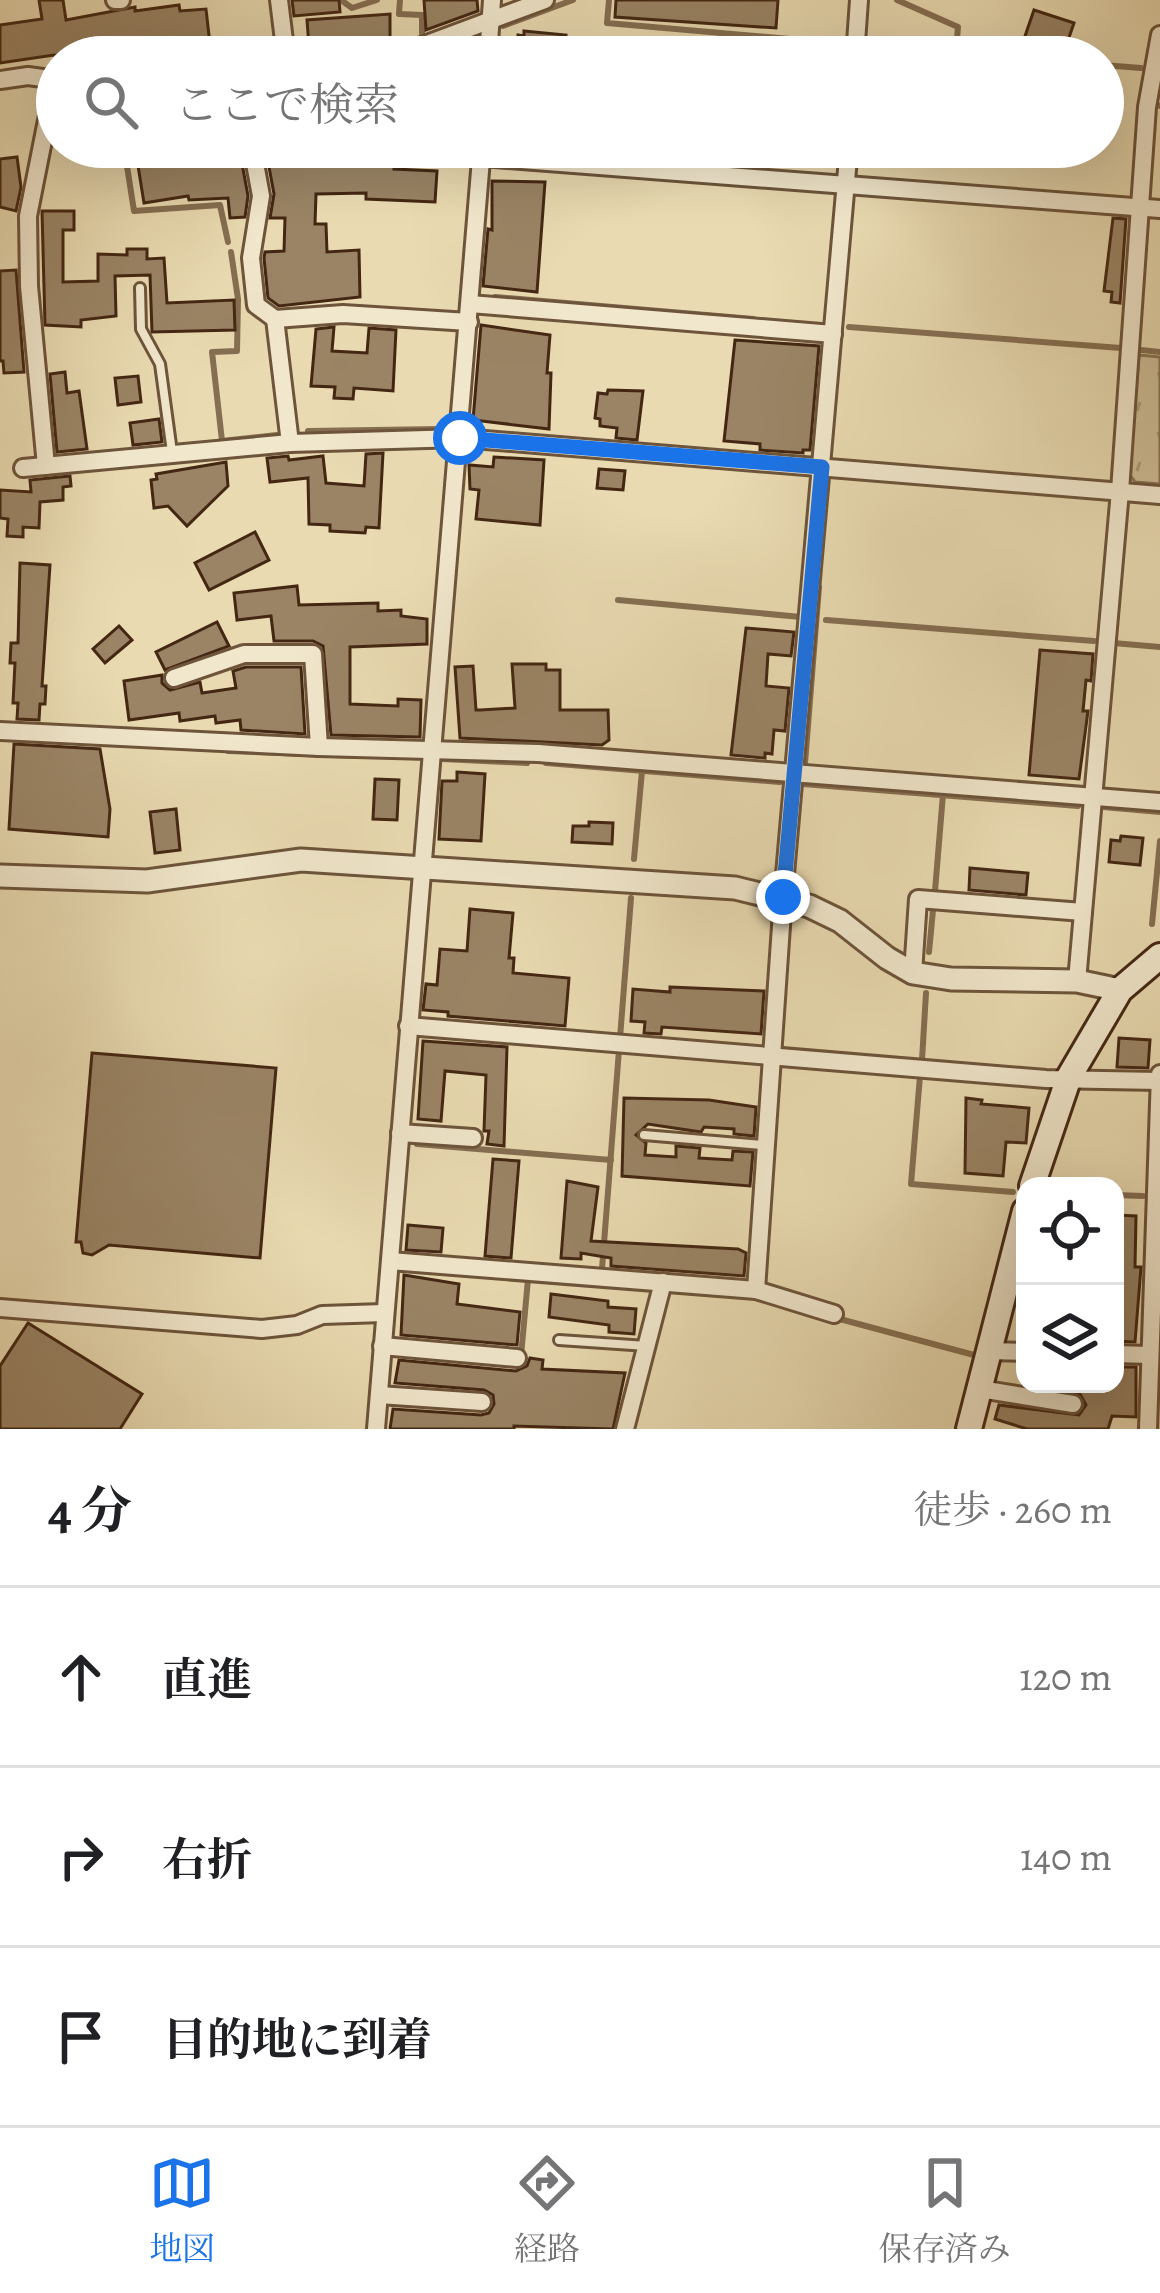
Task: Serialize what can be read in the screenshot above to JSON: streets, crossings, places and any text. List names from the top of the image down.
{
  "page": {
    "search": "ここで検索",
    "heading": ["4 分", "徒歩 · 260 m"],
    "list": [
      ["直進", "120 m"],
      ["右折", "140 m"],
      "目的地に到着"
    ],
    "nav": ["地図", "経路", "保存済み"]
  }
}
